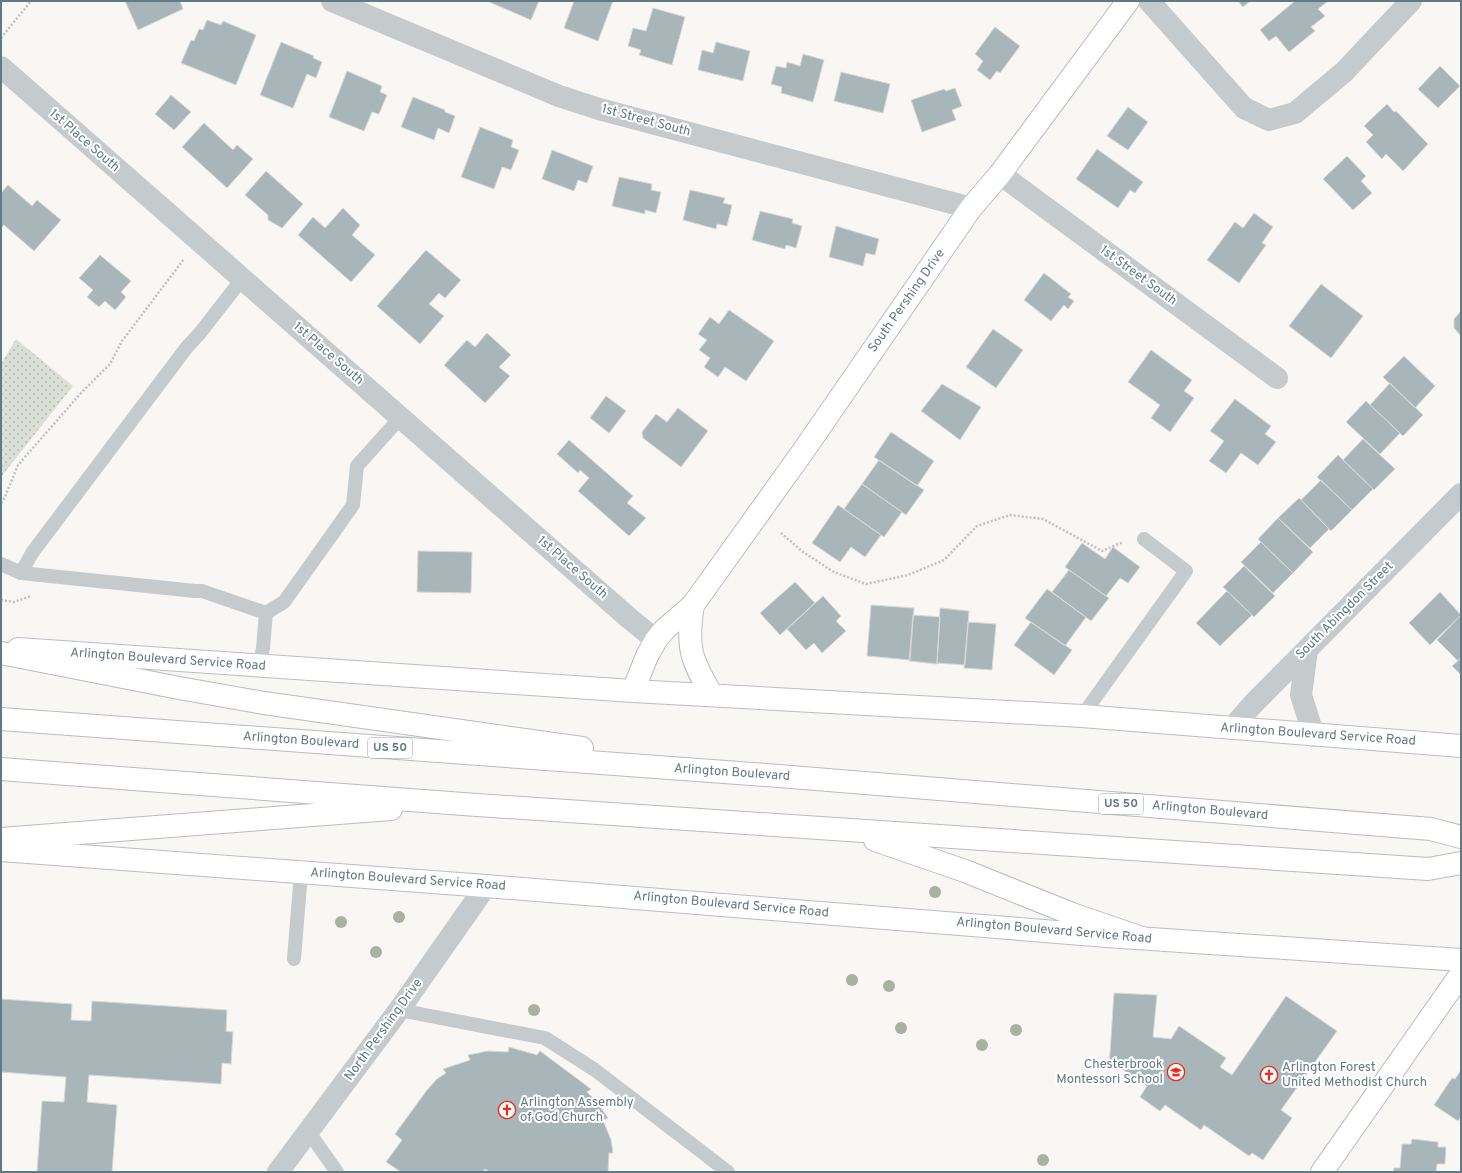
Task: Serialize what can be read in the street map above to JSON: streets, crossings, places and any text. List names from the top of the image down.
{
  "streets": {
    "main road": [
      "South Pershing Drive",
      "Arlington Boulevard Service Road",
      "Arlington Boulevard",
      "US 50"
    ],
    "street": [
      "1st Street South",
      "1st Place South",
      "South Abingdon Street",
      "North Pershing Drive"
    ]
  },
  "crossings": [
    ["1st Street South", "South Pershing Drive"],
    ["1st Place South", "South Pershing Drive"],
    ["South Pershing Drive", "Arlington Boulevard Service Road"],
    ["South Abingdon Street", "Arlington Boulevard Service Road"],
    ["Arlington Boulevard Service Road", "North Pershing Drive"]
  ],
  "places": {
    "school or university": ["Chesterbrook Montessori School"],
    "church": ["Arlington Forest United Methodist Church", "Arlington Assembly of God Church"]
  }
}
